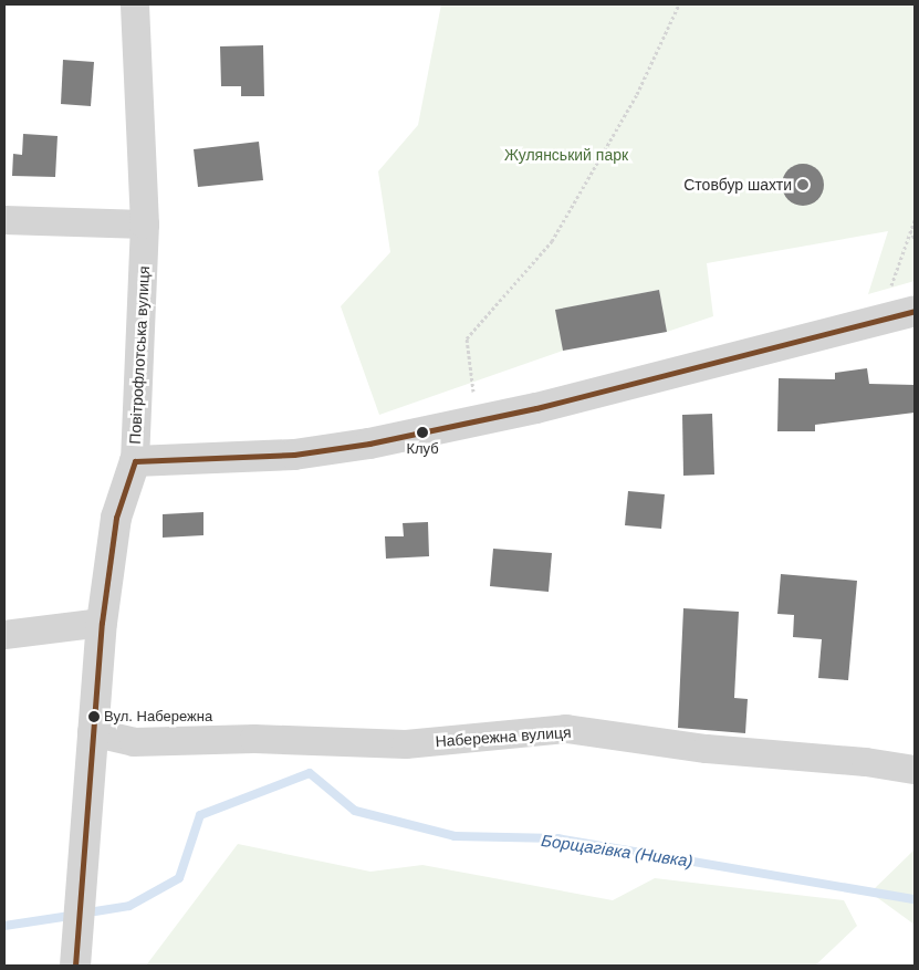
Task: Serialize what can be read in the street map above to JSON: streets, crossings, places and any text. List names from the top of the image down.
{
  "streets": {
    "street": ["Повітрофлотська вулиця", "Набережна вулиця"]
  },
  "crossings": [
    ["Повітрофлотська вулиця", "Набережна вулиця"]
  ],
  "water": ["Борщагівка (Нивка)"],
  "parks": ["Жулянський парк"],
  "places": ["Cтовбур шахти", "Клуб", "Вул. Набережна"]
}
